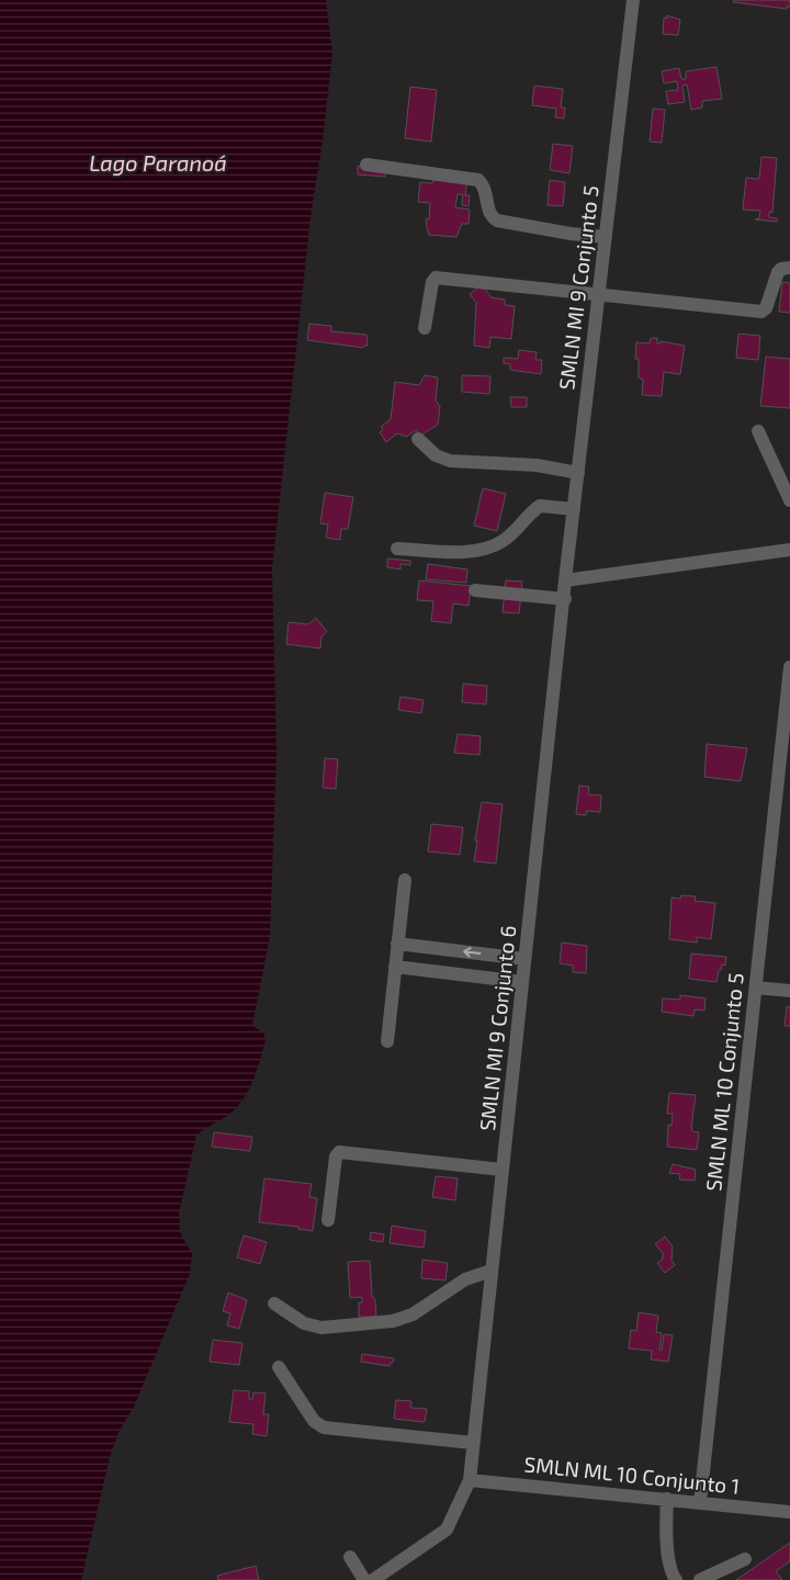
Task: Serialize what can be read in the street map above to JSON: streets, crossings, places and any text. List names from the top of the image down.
{
  "streets": {
    "street": [
      "SMLN MI 9 Conjunto 5",
      "SMLN MI 9 Conjunto 6",
      "SMLN ML 10 Conjunto 5",
      "SMLN ML 10 Conjunto 1"
    ]
  },
  "crossings": [
    ["SMLN MI 9 Conjunto 5", "SMLN MI 9 Conjunto 6"],
    ["SMLN MI 9 Conjunto 6", "SMLN ML 10 Conjunto 1"],
    ["SMLN ML 10 Conjunto 5", "SMLN ML 10 Conjunto 1"]
  ],
  "water": ["Lago Paranoá"]
}
